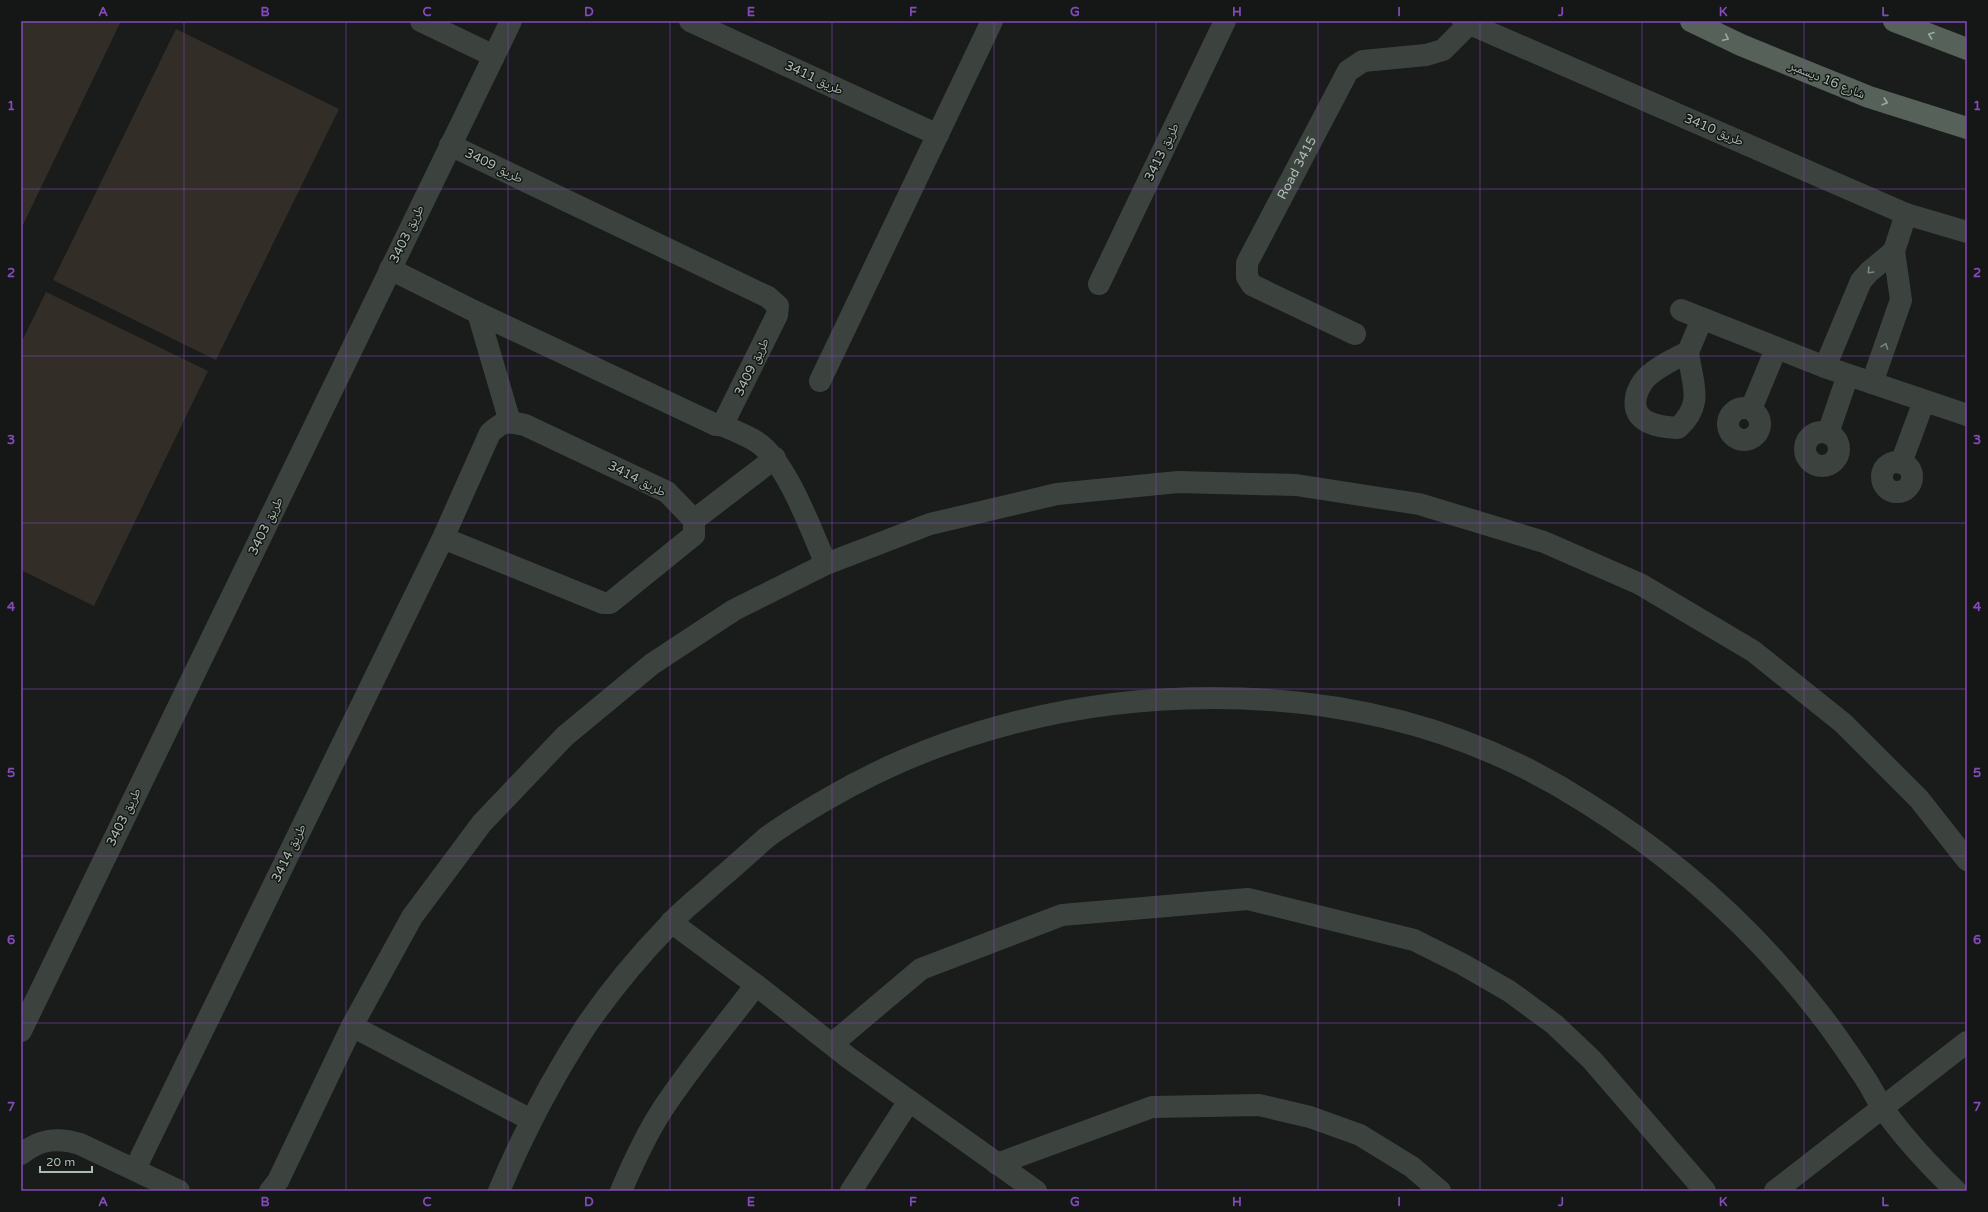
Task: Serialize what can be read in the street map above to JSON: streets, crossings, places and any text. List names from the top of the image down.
{
  "streets": {
    "main road": ["شارع 16 ديسمبر"],
    "street": [
      "طريق 3411",
      "طريق 3410",
      "طريق 3413",
      "طريق 3409",
      "Road 3415",
      "طريق 3403",
      "طريق 3414"
    ]
  },
  "crossings": [
    ["طريق 3410", "Road 3415"],
    ["طريق 3409", "طريق 3403"]
  ],
  "one_way": ["شارع 16 ديسمبر"],
  "scale_bar": "20 m",
  "grid": {
    "columns": [
      "A",
      "B",
      "C",
      "D",
      "E",
      "F",
      "G",
      "H",
      "I",
      "J",
      "K",
      "L"
    ],
    "rows": [
      "1",
      "2",
      "3",
      "4",
      "5",
      "6",
      "7"
    ]
  }
}
